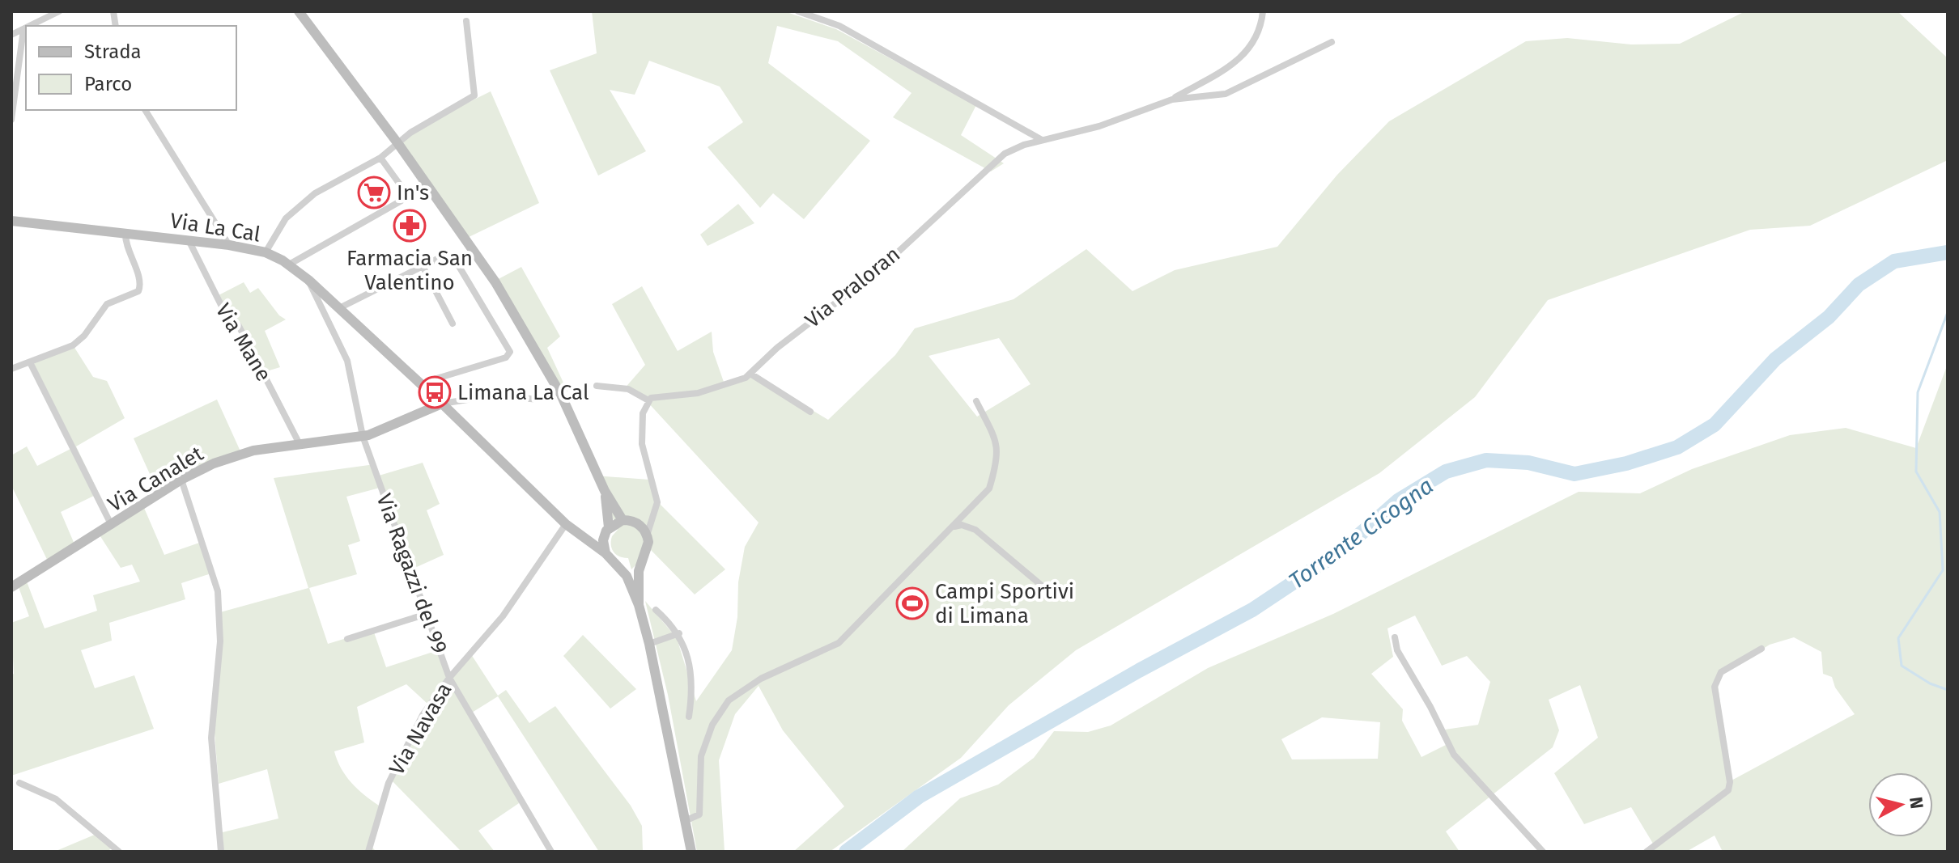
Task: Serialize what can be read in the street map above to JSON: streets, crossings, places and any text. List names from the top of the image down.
{
  "streets": {
    "street": [
      "Via La Cal",
      "Via Praloran",
      "Via Mane",
      "Via Canalet",
      "Via Ragazzi del 99",
      "Via Navasa"
    ]
  },
  "crossings": [
    ["Via La Cal", "Via Mane"],
    ["Via La Cal", "Via Canalet"],
    ["Via La Cal", "Via Ragazzi del 99"],
    ["Via La Cal", "Via Navasa"],
    ["Via Mane", "Via Canalet"],
    ["Via Canalet", "Via Ragazzi del 99"],
    ["Via Ragazzi del 99", "Via Navasa"]
  ],
  "water": ["Torrente Cicogna"],
  "places": {
    "supermarket": ["In's"],
    "pharmacy": ["Farmacia San Valentino"],
    "bus stop": ["Limana La Cal"],
    "sports": ["Campi Sportivi di Limana"]
  },
  "legend": ["Strada", "Parco"],
  "north": "right"
}
